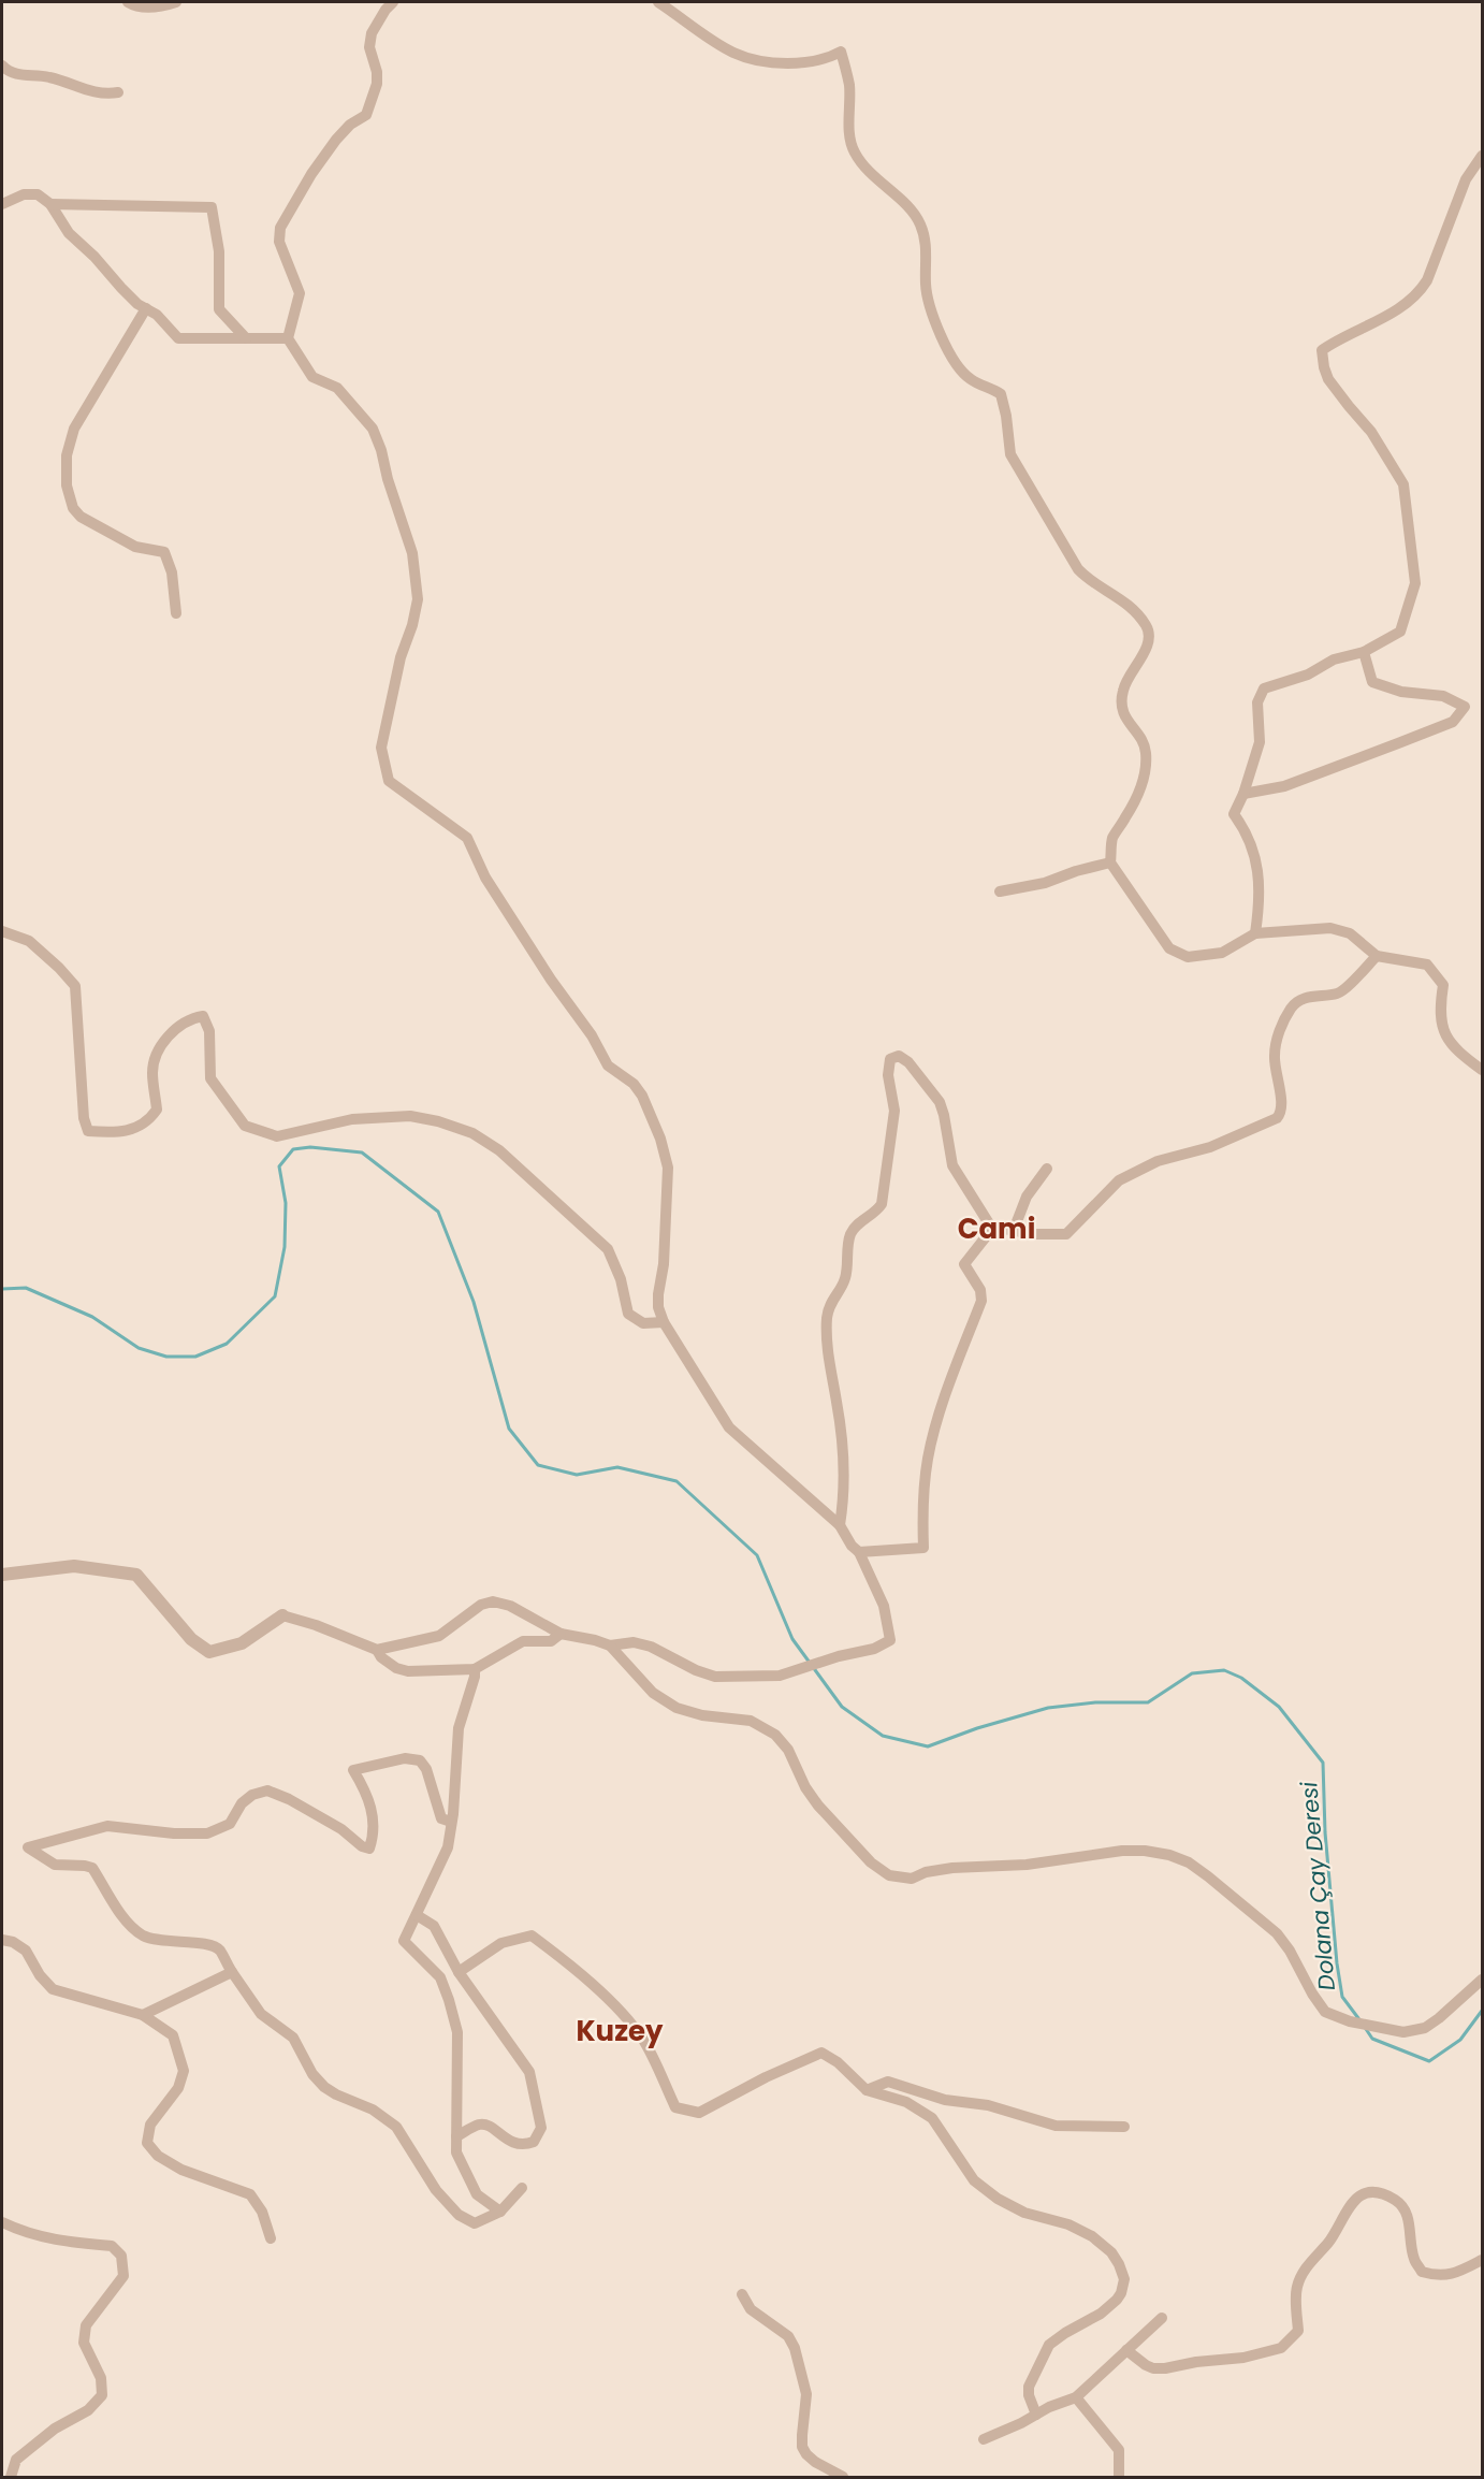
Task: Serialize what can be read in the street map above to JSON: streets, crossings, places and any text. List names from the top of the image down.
{
  "districts": ["Cami", "Kuzey"],
  "water": ["Dolana Çay Deresi"]
}
